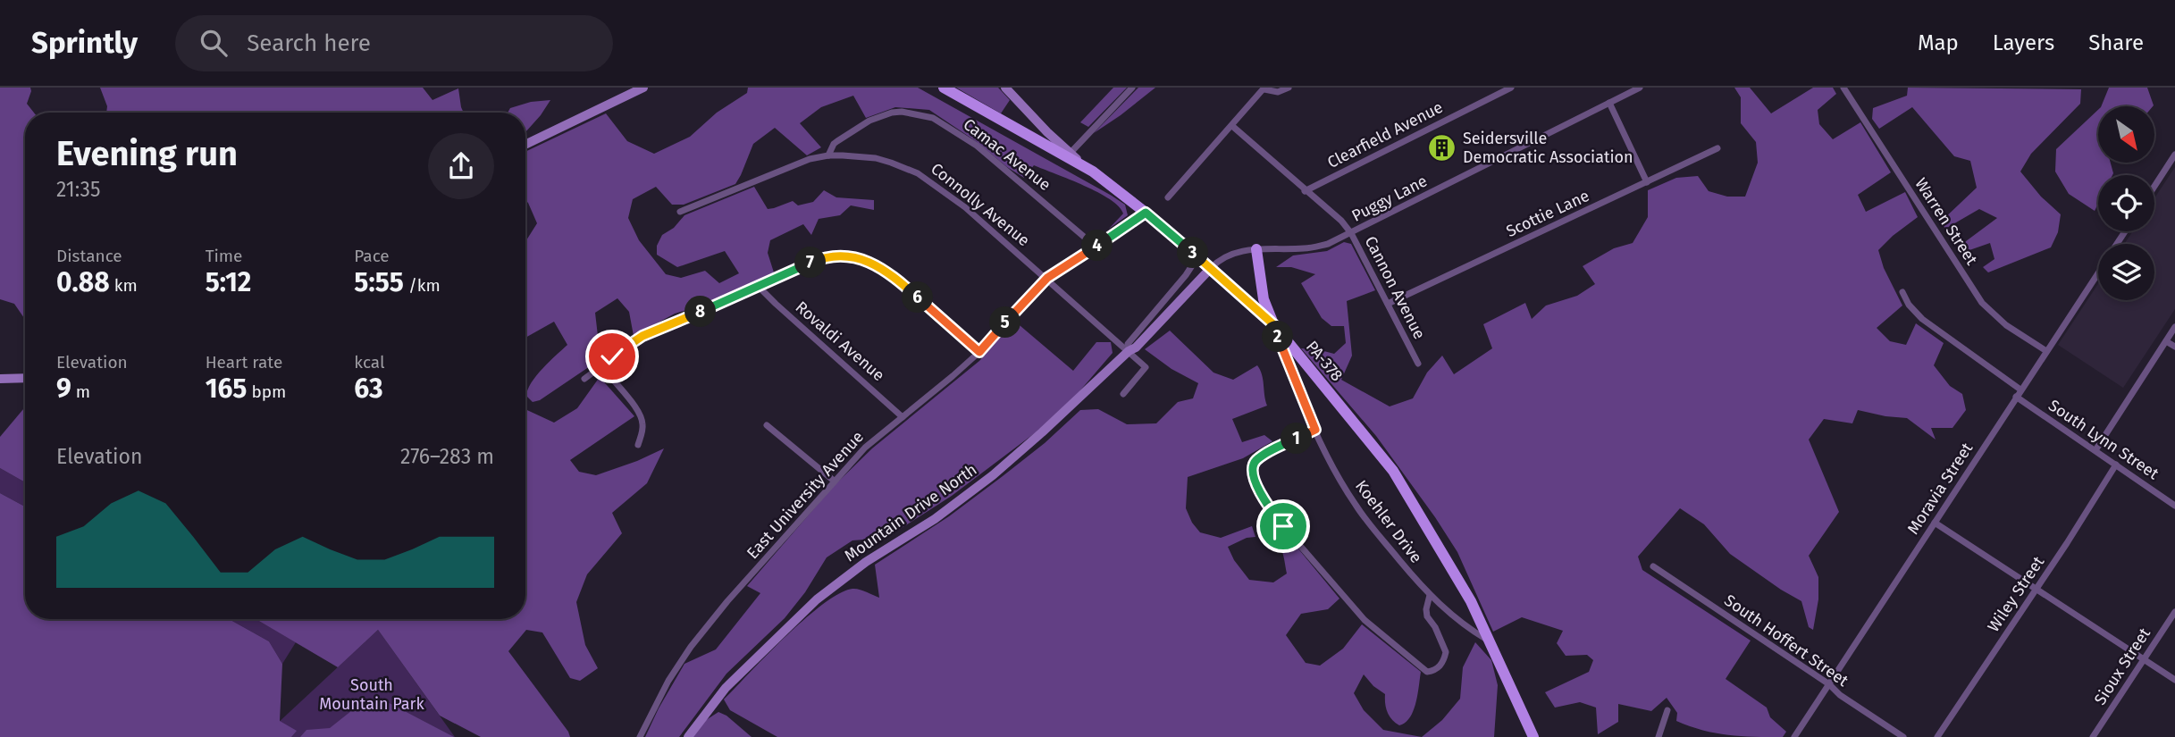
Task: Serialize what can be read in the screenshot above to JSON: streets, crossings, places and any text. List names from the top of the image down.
{
  "streets": {
    "main road": ["PA-378"],
    "street": [
      "Clearfield Avenue",
      "Camac Avenue",
      "Puggy Lane",
      "Connolly Avenue",
      "Scottie Lane",
      "Warren Street",
      "Cannon Avenue",
      "Rovaldi Avenue",
      "South Lynn Street",
      "Moravia Street",
      "East University Avenue",
      "Mountain Drive North",
      "Koehler Drive",
      "Wiley Street",
      "South Hoffert Street",
      "Sioux Street"
    ]
  },
  "crossings": [
    ["Clearfield Avenue", "Cannon Avenue"],
    ["Camac Avenue", "Connolly Avenue"],
    ["Camac Avenue", "East University Avenue"],
    ["Puggy Lane", "Cannon Avenue"],
    ["Puggy Lane", "PA-378"],
    ["Puggy Lane", "Mountain Drive North"],
    ["Connolly Avenue", "East University Avenue"],
    ["Connolly Avenue", "Mountain Drive North"],
    ["Scottie Lane", "Cannon Avenue"],
    ["Warren Street", "Moravia Street"],
    ["Rovaldi Avenue", "East University Avenue"],
    ["PA-378", "East University Avenue"],
    ["PA-378", "Mountain Drive North"],
    ["PA-378", "Koehler Drive"],
    ["South Lynn Street", "Moravia Street"],
    ["South Lynn Street", "Wiley Street"],
    ["Moravia Street", "South Hoffert Street"]
  ],
  "parks": ["South Mountain Park"],
  "places": {
    "building": ["Seidersville Democratic Association"]
  },
  "north": "bottom right",
  "page": {
    "header": "Sprintly",
    "search": "Search here",
    "nav": ["Map", "Layers", "Share"],
    "heading": ["Evening run", "21:35"],
    "stats": [
      ["Distance", "0.88 km"],
      ["Time", "5:12"],
      ["Pace", "5:55 /km"],
      ["Elevation", "9 m"],
      ["Heart rate", "165 bpm"],
      ["kcal", "63"]
    ],
    "pins": [
      "4",
      "3",
      "7",
      "6",
      "8",
      "5",
      "2",
      "1"
    ],
    "chart": ["Elevation", "276–283 m"]
  }
}
